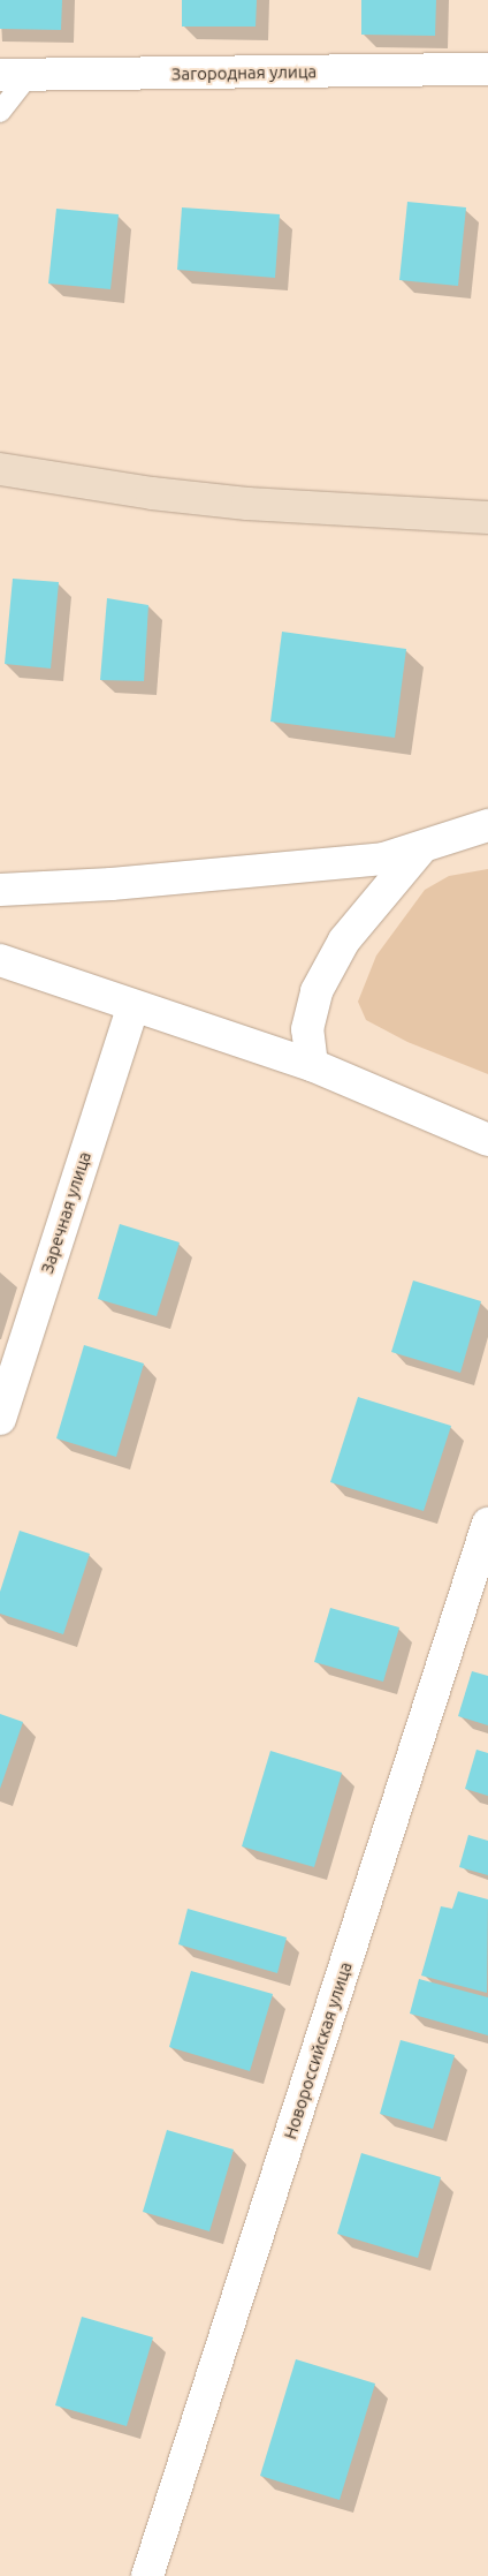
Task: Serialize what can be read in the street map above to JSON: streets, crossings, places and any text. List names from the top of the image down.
{
  "streets": {
    "street": ["Загородная улица", "Заречная улица", "Новороссийская улица"]
  }
}
